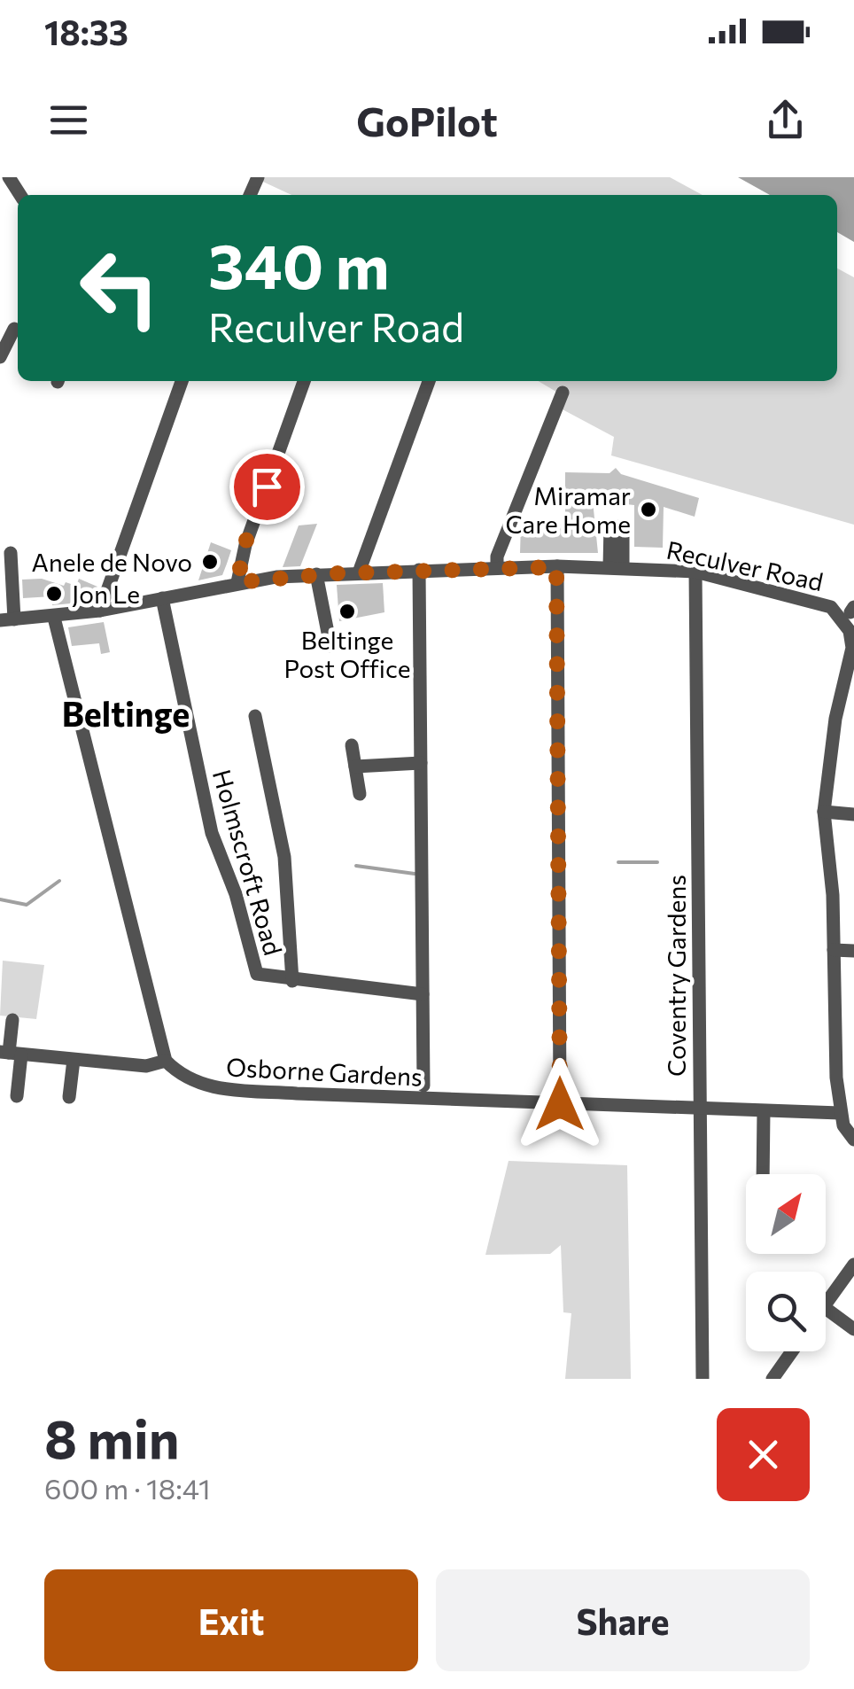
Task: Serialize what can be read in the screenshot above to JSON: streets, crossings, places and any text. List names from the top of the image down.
{
  "streets": {
    "street": [
      "Reculver Road",
      "Holmscroft Road",
      "Coventry Gardens",
      "Osborne Gardens"
    ]
  },
  "crossings": [
    ["Reculver Road", "Holmscroft Road"],
    ["Reculver Road", "Coventry Gardens"],
    ["Reculver Road", "Osborne Gardens"],
    ["Coventry Gardens", "Osborne Gardens"]
  ],
  "districts": ["Beltinge"],
  "places": [
    "Miramar Care Home",
    "Anele de Novo",
    "Jon Le",
    "Beltinge Post Office"
  ],
  "north": "top right",
  "page": {
    "status": "18:33",
    "header": "GoPilot",
    "turn": ["340 m", "Reculver Road"],
    "heading": ["8 min", "600 m · 18:41"],
    "buttons": ["Exit", "Share"]
  }
}
